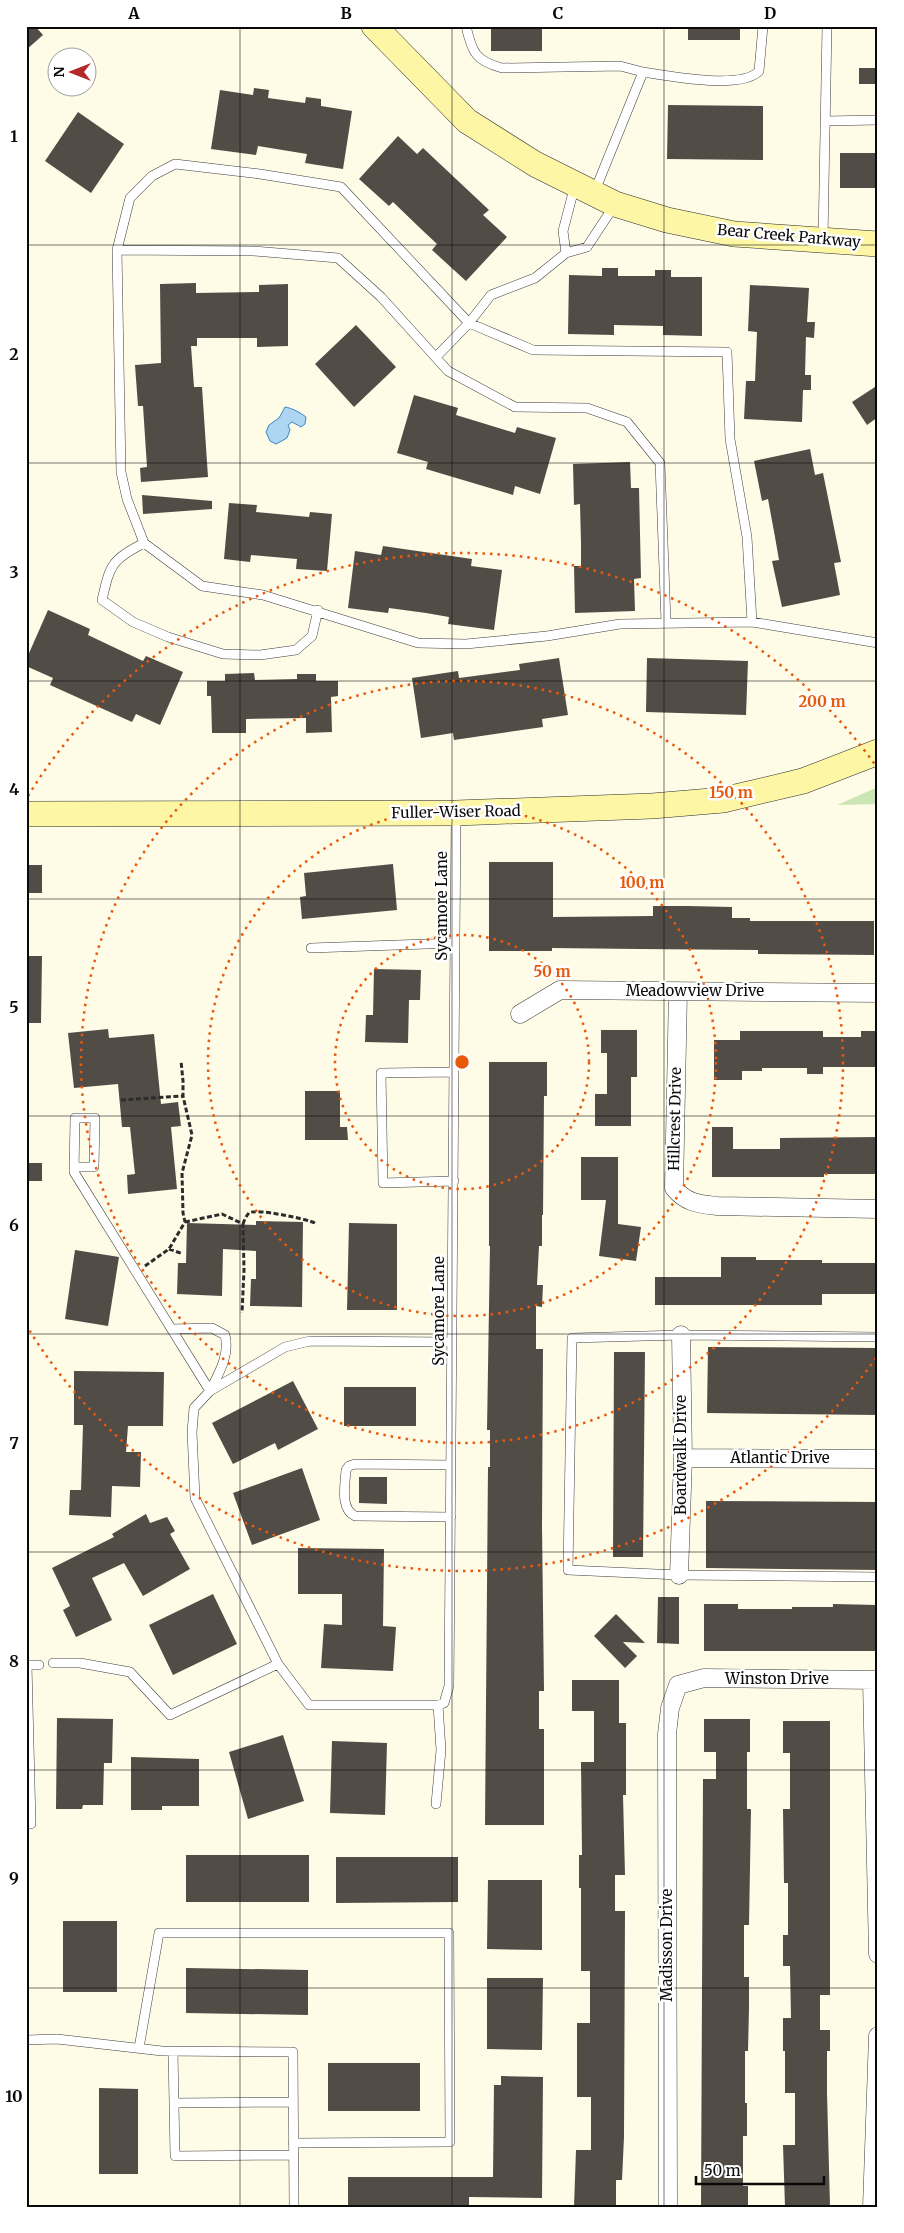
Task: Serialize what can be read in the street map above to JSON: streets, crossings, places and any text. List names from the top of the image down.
{
  "streets": {
    "street": [
      "Bear Creek Parkway",
      "Fuller-Wiser Road",
      "Meadowview Drive",
      "Hillcrest Drive",
      "Boardwalk Drive",
      "Atlantic Drive",
      "Winston Drive",
      "Madisson Drive"
    ],
    "lane": ["Sycamore Lane"]
  },
  "crossings": [
    ["Fuller-Wiser Road", "Sycamore Lane"],
    ["Meadowview Drive", "Hillcrest Drive"],
    ["Boardwalk Drive", "Atlantic Drive"],
    ["Winston Drive", "Madisson Drive"]
  ],
  "scale_bar": "50 m",
  "north": "left",
  "grid": {
    "columns": [
      "A",
      "B",
      "C",
      "D"
    ],
    "rows": [
      "1",
      "2",
      "3",
      "4",
      "5",
      "6",
      "7",
      "8",
      "9",
      "10"
    ]
  },
  "rings": [
    "200 m",
    "150 m",
    "100 m",
    "50 m"
  ]
}
